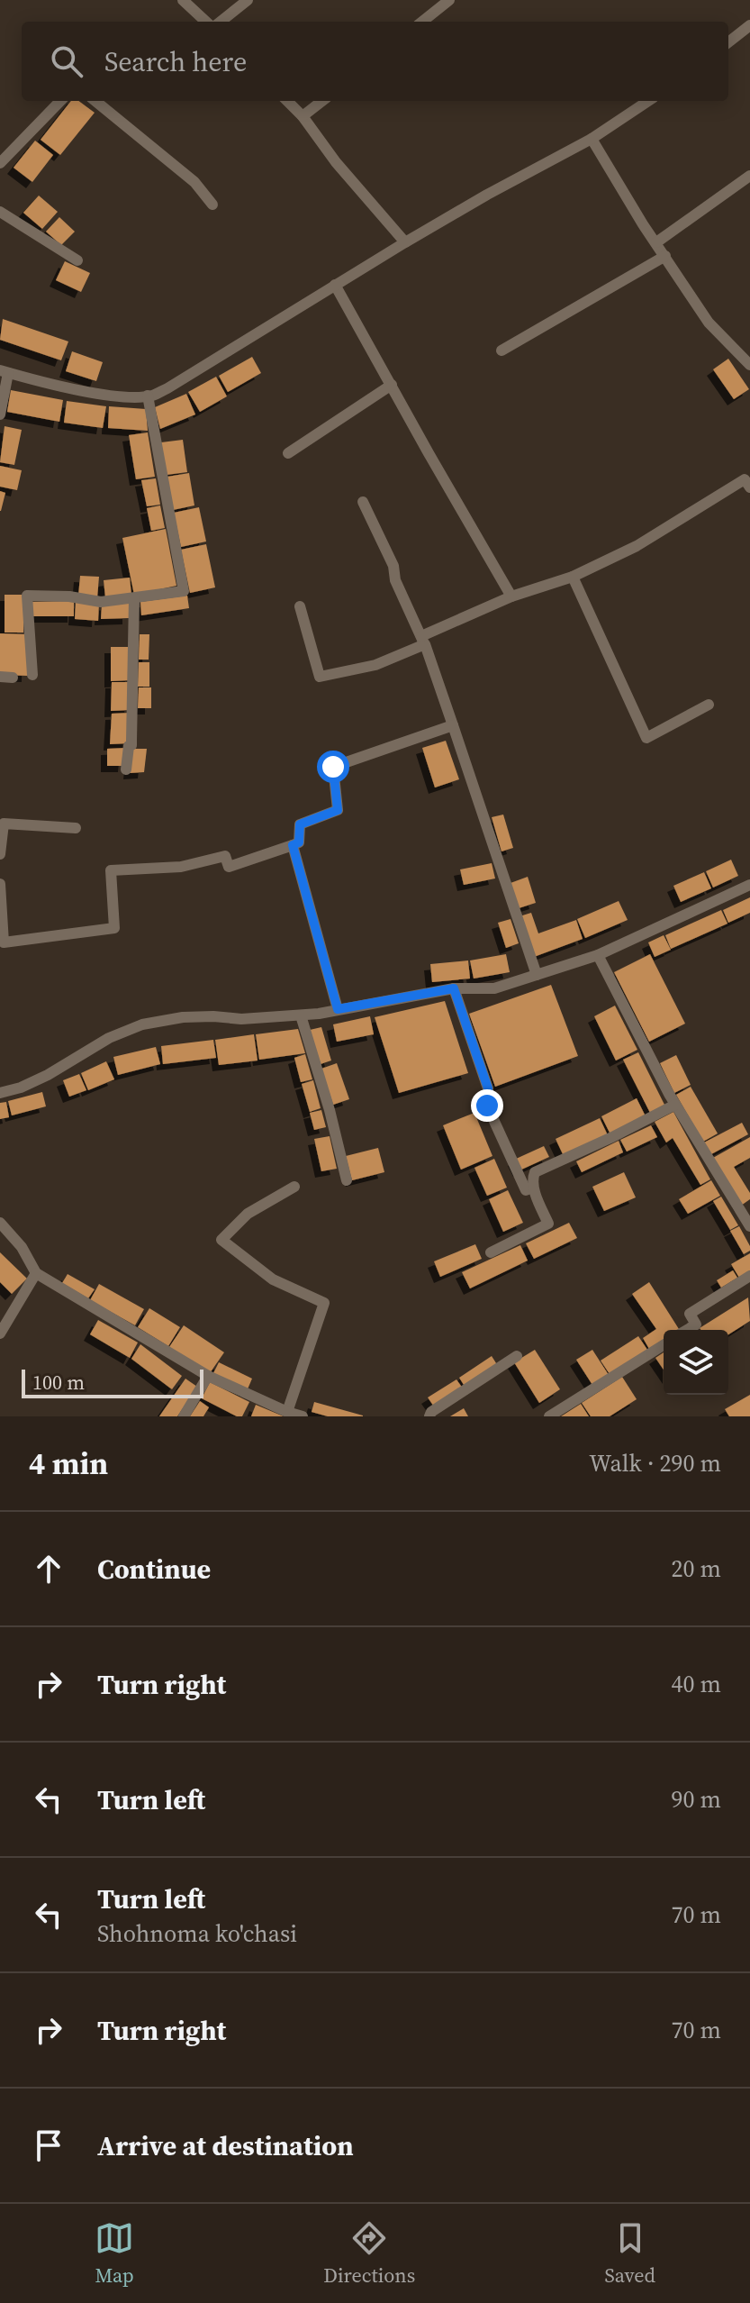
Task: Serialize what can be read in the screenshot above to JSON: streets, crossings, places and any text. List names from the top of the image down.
{
  "scale_bar": "100 m",
  "page": {
    "search": "Search here",
    "scale": "100 m",
    "heading": ["4 min", "Walk · 290 m"],
    "list": [
      ["Continue", "20 m"],
      ["Turn right", "40 m"],
      ["Turn left", "90 m"],
      ["Turn left", "Shohnoma ko'chasi", "70 m"],
      ["Turn right", "70 m"],
      "Arrive at destination"
    ],
    "nav": ["Map", "Directions", "Saved"]
  }
}
